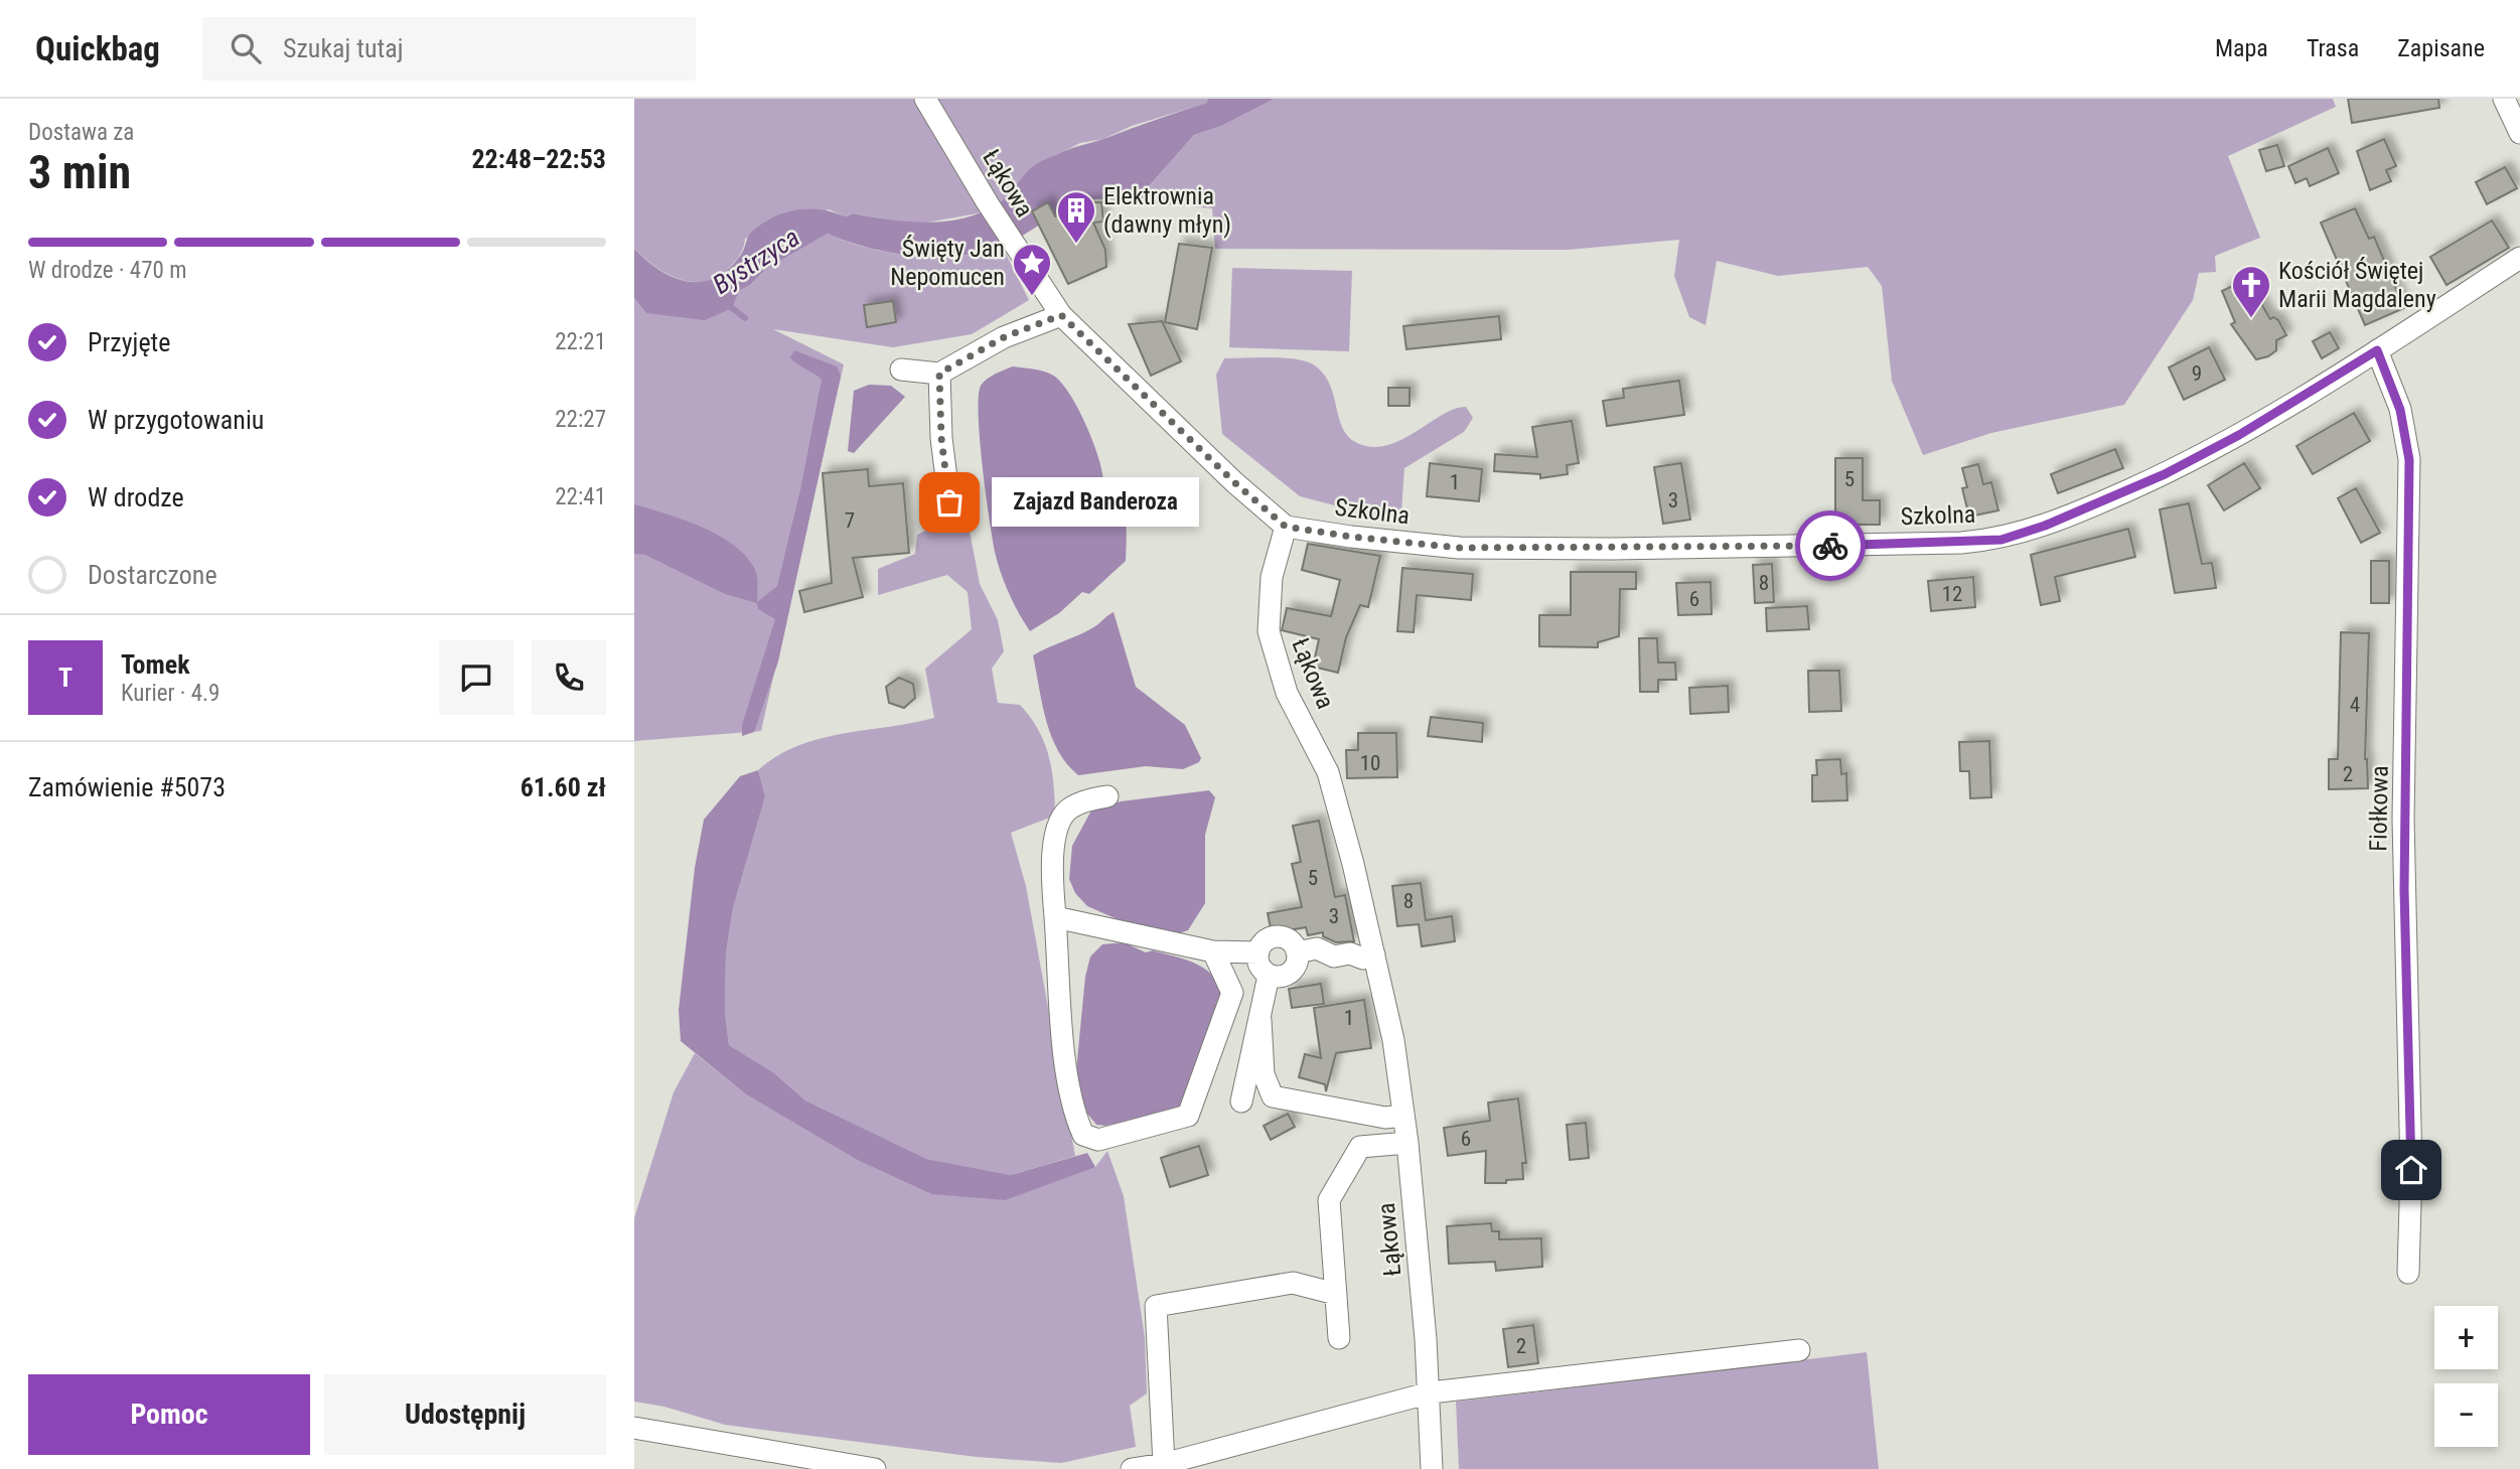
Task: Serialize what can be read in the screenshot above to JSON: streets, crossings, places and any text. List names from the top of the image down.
{
  "streets": {
    "street": ["Łąkowa", "Szkolna", "Fiołkowa"]
  },
  "crossings": [
    ["Łąkowa", "Szkolna"],
    ["Szkolna", "Fiołkowa"]
  ],
  "water": ["Bystrzyca"],
  "places": {
    "building": ["Elektrownia (dawny młyn)"],
    "place": ["Święty Jan Nepomucen"],
    "church": ["Kościół Świętej Marii Magdaleny"],
    "other": ["Zajazd Banderoza"]
  },
  "house_numbers": [
    "9",
    "5",
    "1",
    "3",
    "7",
    "8",
    "12",
    "6",
    "4",
    "10",
    "2",
    "5",
    "8",
    "3",
    "1",
    "6",
    "2"
  ],
  "page": {
    "header": "Quickbag",
    "search": "Szukaj tutaj",
    "nav": ["Mapa", "Trasa", "Zapisane"],
    "heading": ["3 min", "Dostawa za", "22:48–22:53"],
    "panel": [
      "Tomek",
      "Kurier · 4.9",
      "Zamówienie #5073",
      "61.60 zł"
    ],
    "bar": "W drodze · 470 m",
    "list": [
      ["Przyjęte", "22:21"],
      ["W przygotowaniu", "22:27"],
      ["W drodze", "22:41"],
      "Dostarczone"
    ],
    "bubble": "Zajazd Banderoza",
    "round": "T",
    "map_buttons": ["+", "−"],
    "buttons": ["Pomoc", "Udostępnij"]
  }
}
